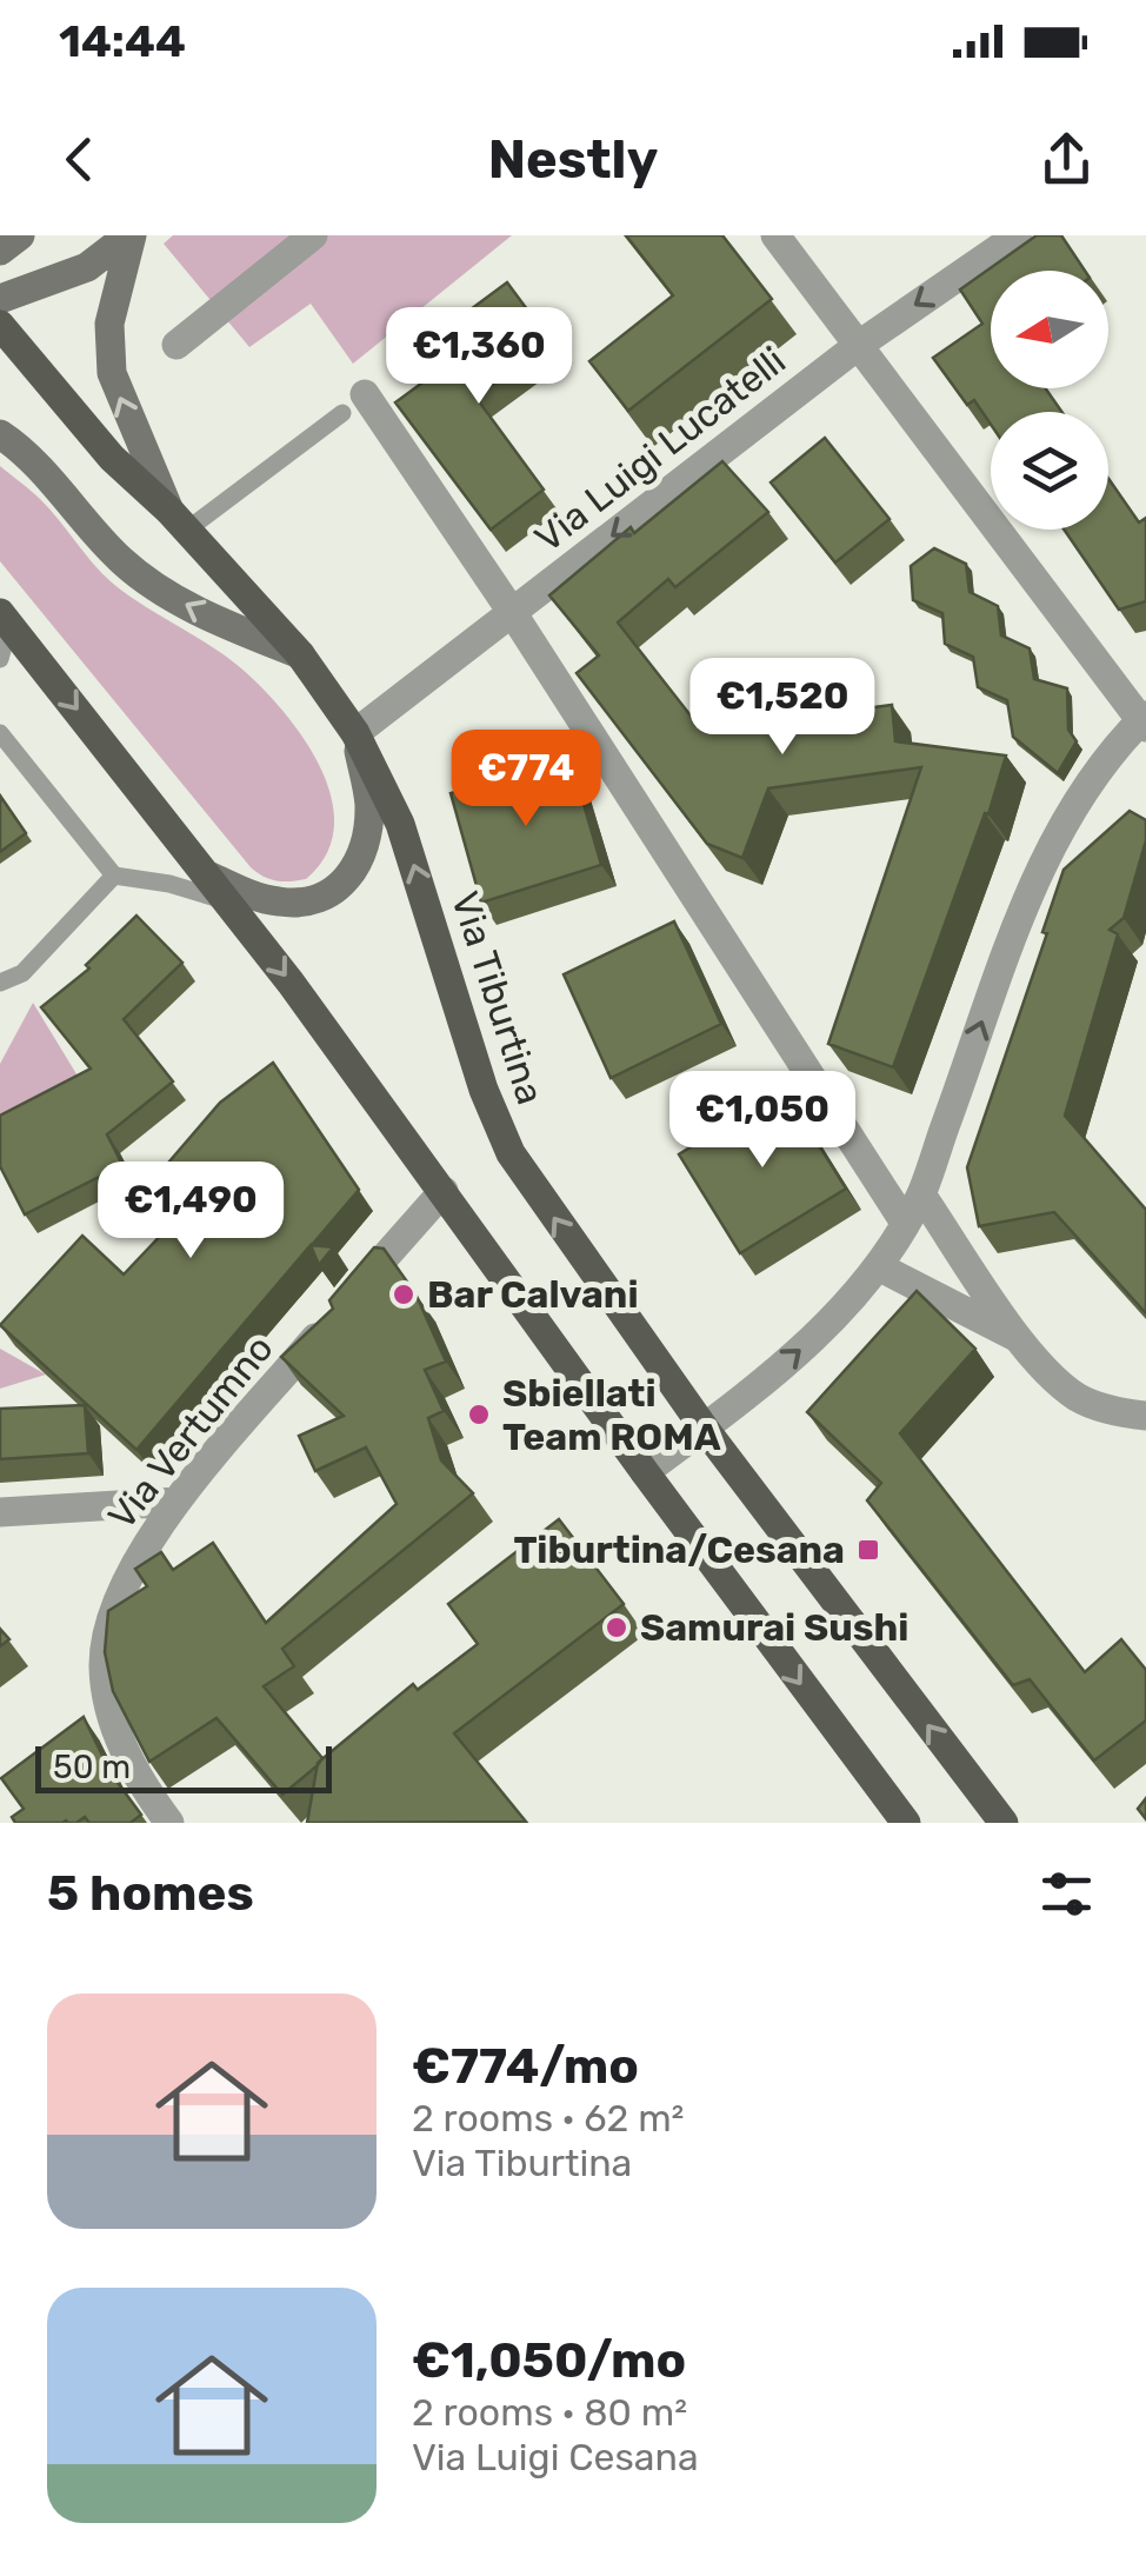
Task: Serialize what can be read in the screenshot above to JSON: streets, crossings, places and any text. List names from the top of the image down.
{
  "streets": {
    "main road": ["Via Tiburtina"],
    "street": ["Via Luigi Lucatelli", "Via Vertumno"]
  },
  "crossings": [
    ["Via Luigi Lucatelli", "Via Tiburtina"]
  ],
  "one_way": ["Via Luigi Lucatelli"],
  "places": {
    "other": ["Bar Calvani", "Sbiellati Team ROMA", "Samurai Sushi"],
    "transit": ["Tiburtina/Cesana"]
  },
  "scale_bar": "50 m",
  "north": "left",
  "page": {
    "status": "14:44",
    "header": "Nestly",
    "price": [
      "€1,360",
      "€1,520",
      "€774",
      "€1,050",
      "€1,490"
    ],
    "scale": "50 m",
    "heading": "5 homes",
    "list": [
      {
        "name": "€774/mo",
        "note": "2 rooms · 62 m² · Via Tiburtina"
      },
      {
        "name": "€1,050/mo",
        "note": "2 rooms · 80 m² · Via Luigi Cesana"
      }
    ]
  }
}
